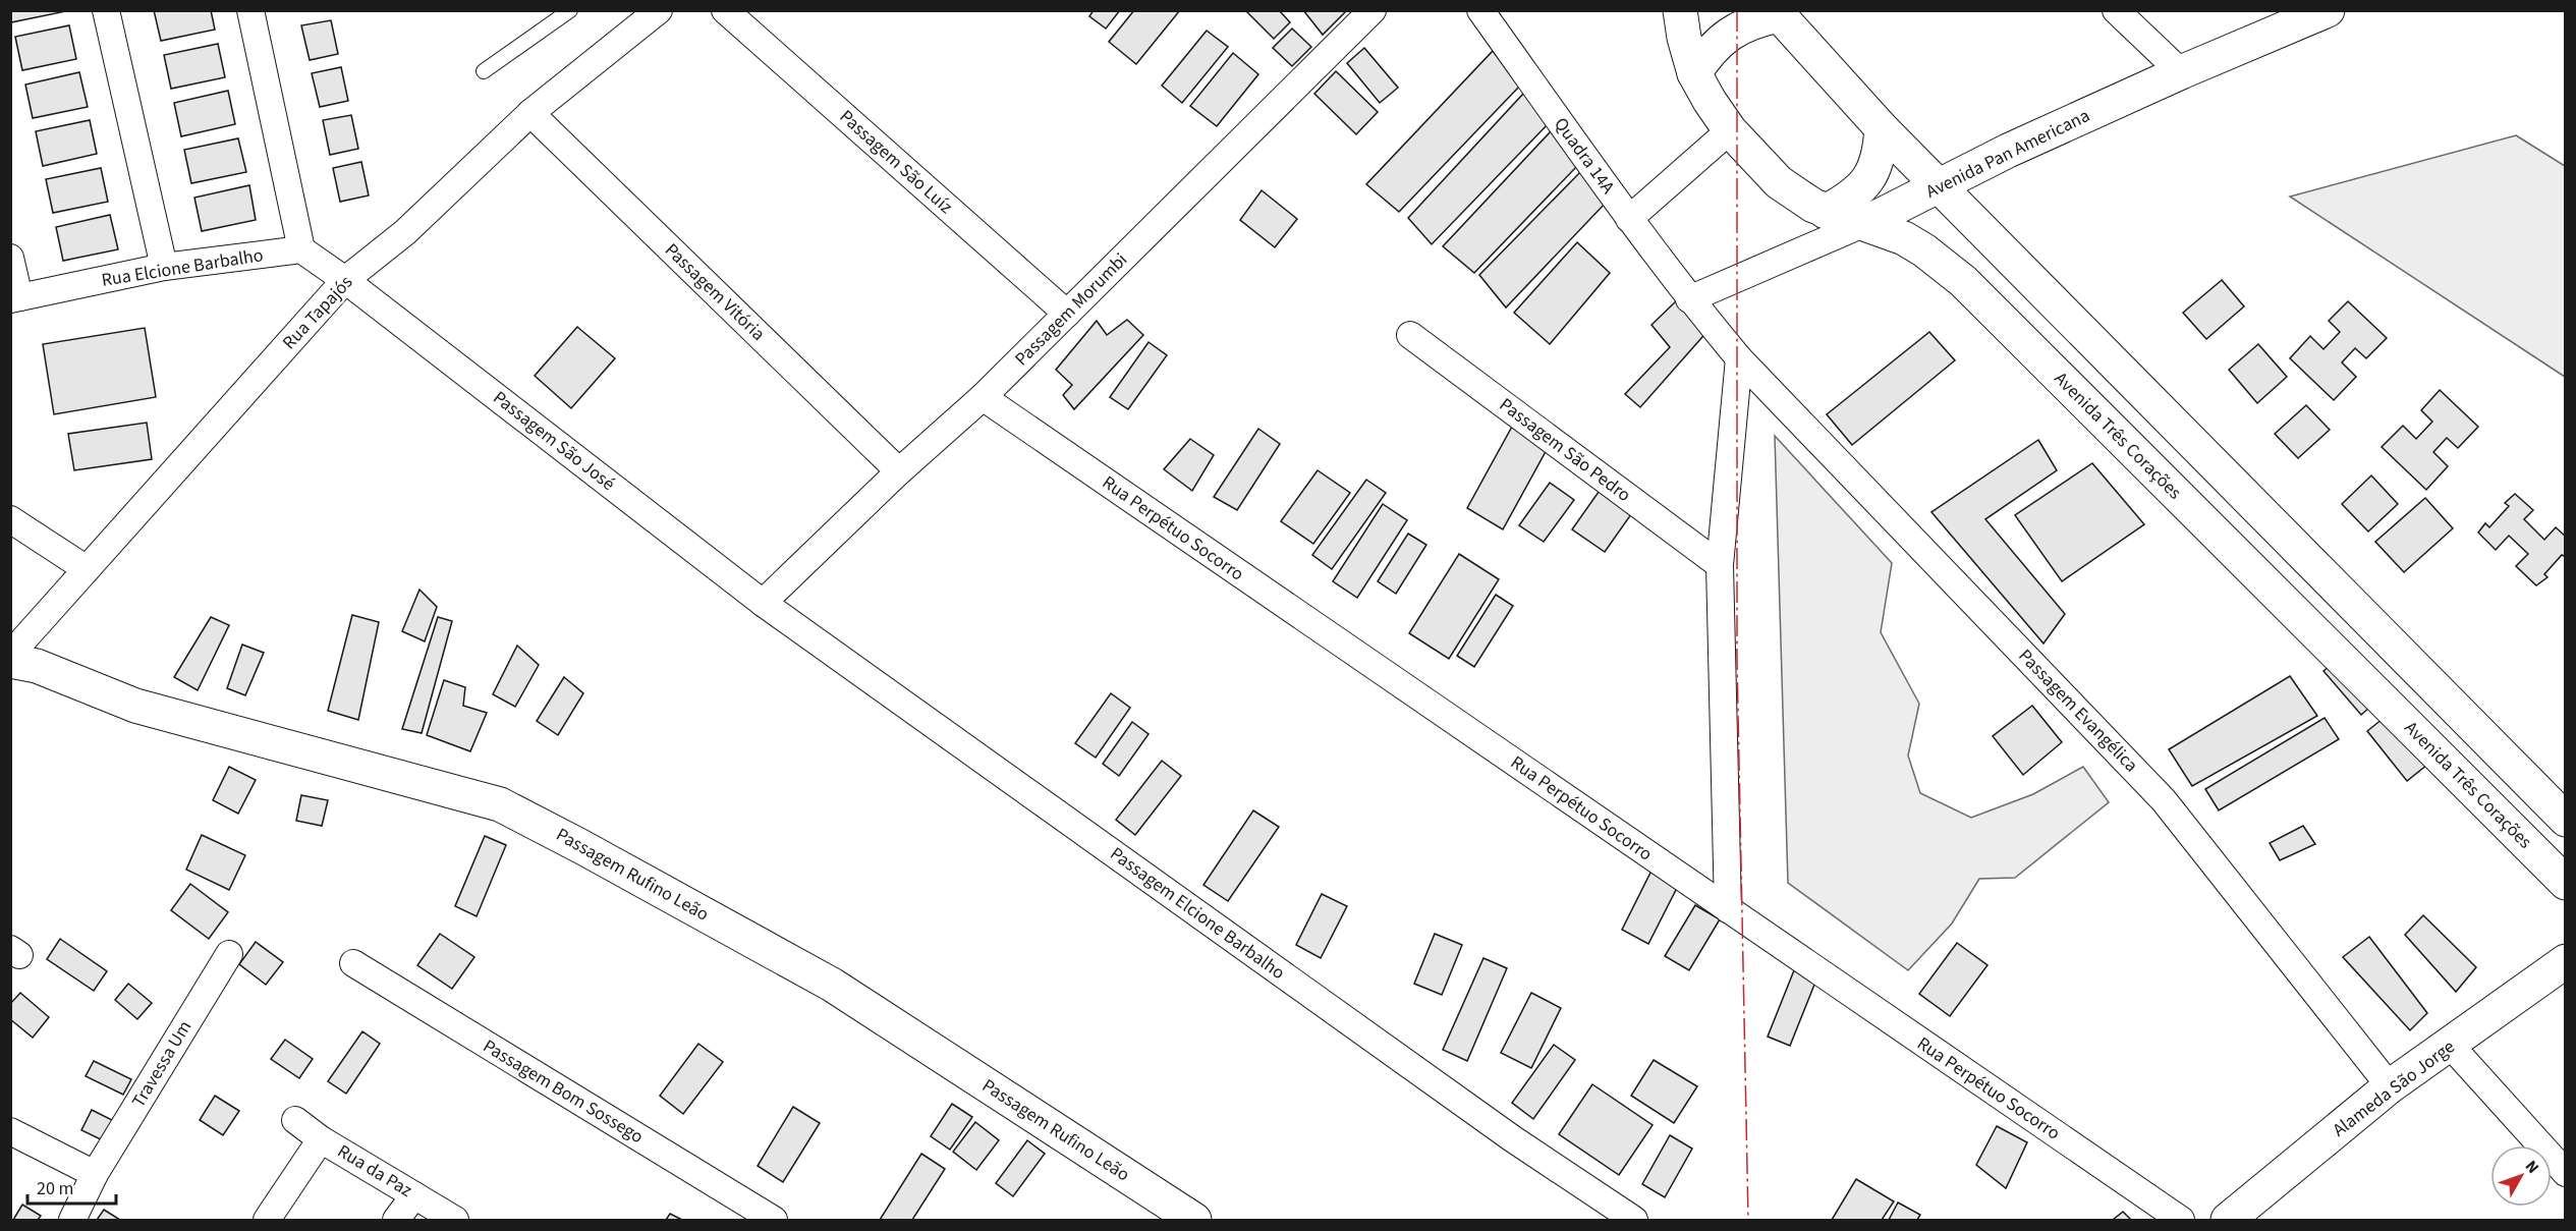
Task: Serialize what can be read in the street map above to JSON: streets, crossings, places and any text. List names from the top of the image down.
{
  "streets": {
    "street": [
      "Avenida Pan Americana",
      "Quadra 14A",
      "Passagem São Luíz",
      "Rua Elcione Barbalho",
      "Passagem Vitória",
      "Passagem Morumbi",
      "Rua Tapajós",
      "Avenida Três Corações",
      "Passagem São José",
      "Passagem São Pedro",
      "Rua Perpétuo Socorro",
      "Passagem Evangélica",
      "Passagem Rufino Leão",
      "Passagem Elcione Barbalho",
      "Travessa Um",
      "Alameda São Jorge",
      "Passagem Bom Sossego",
      "Rua da Paz"
    ]
  },
  "crossings": [
    ["Avenida Pan Americana", "Quadra 14A"],
    ["Avenida Pan Americana", "Avenida Três Corações"],
    ["Avenida Pan Americana", "Passagem Evangélica"],
    ["Quadra 14A", "Passagem Evangélica"],
    ["Passagem São Luíz", "Passagem Morumbi"],
    ["Passagem Vitória", "Passagem Morumbi"],
    ["Passagem Vitória", "Rua Tapajós"],
    ["Passagem Morumbi", "Passagem São José"],
    ["Passagem Morumbi", "Rua Perpétuo Socorro"],
    ["Passagem Morumbi", "Passagem Elcione Barbalho"],
    ["Rua Tapajós", "Passagem São José"],
    ["Rua Tapajós", "Passagem Rufino Leão"],
    ["Passagem São José", "Passagem Elcione Barbalho"],
    ["Passagem Evangélica", "Alameda São Jorge"]
  ],
  "scale_bar": "20 m",
  "north": "top right"
}
